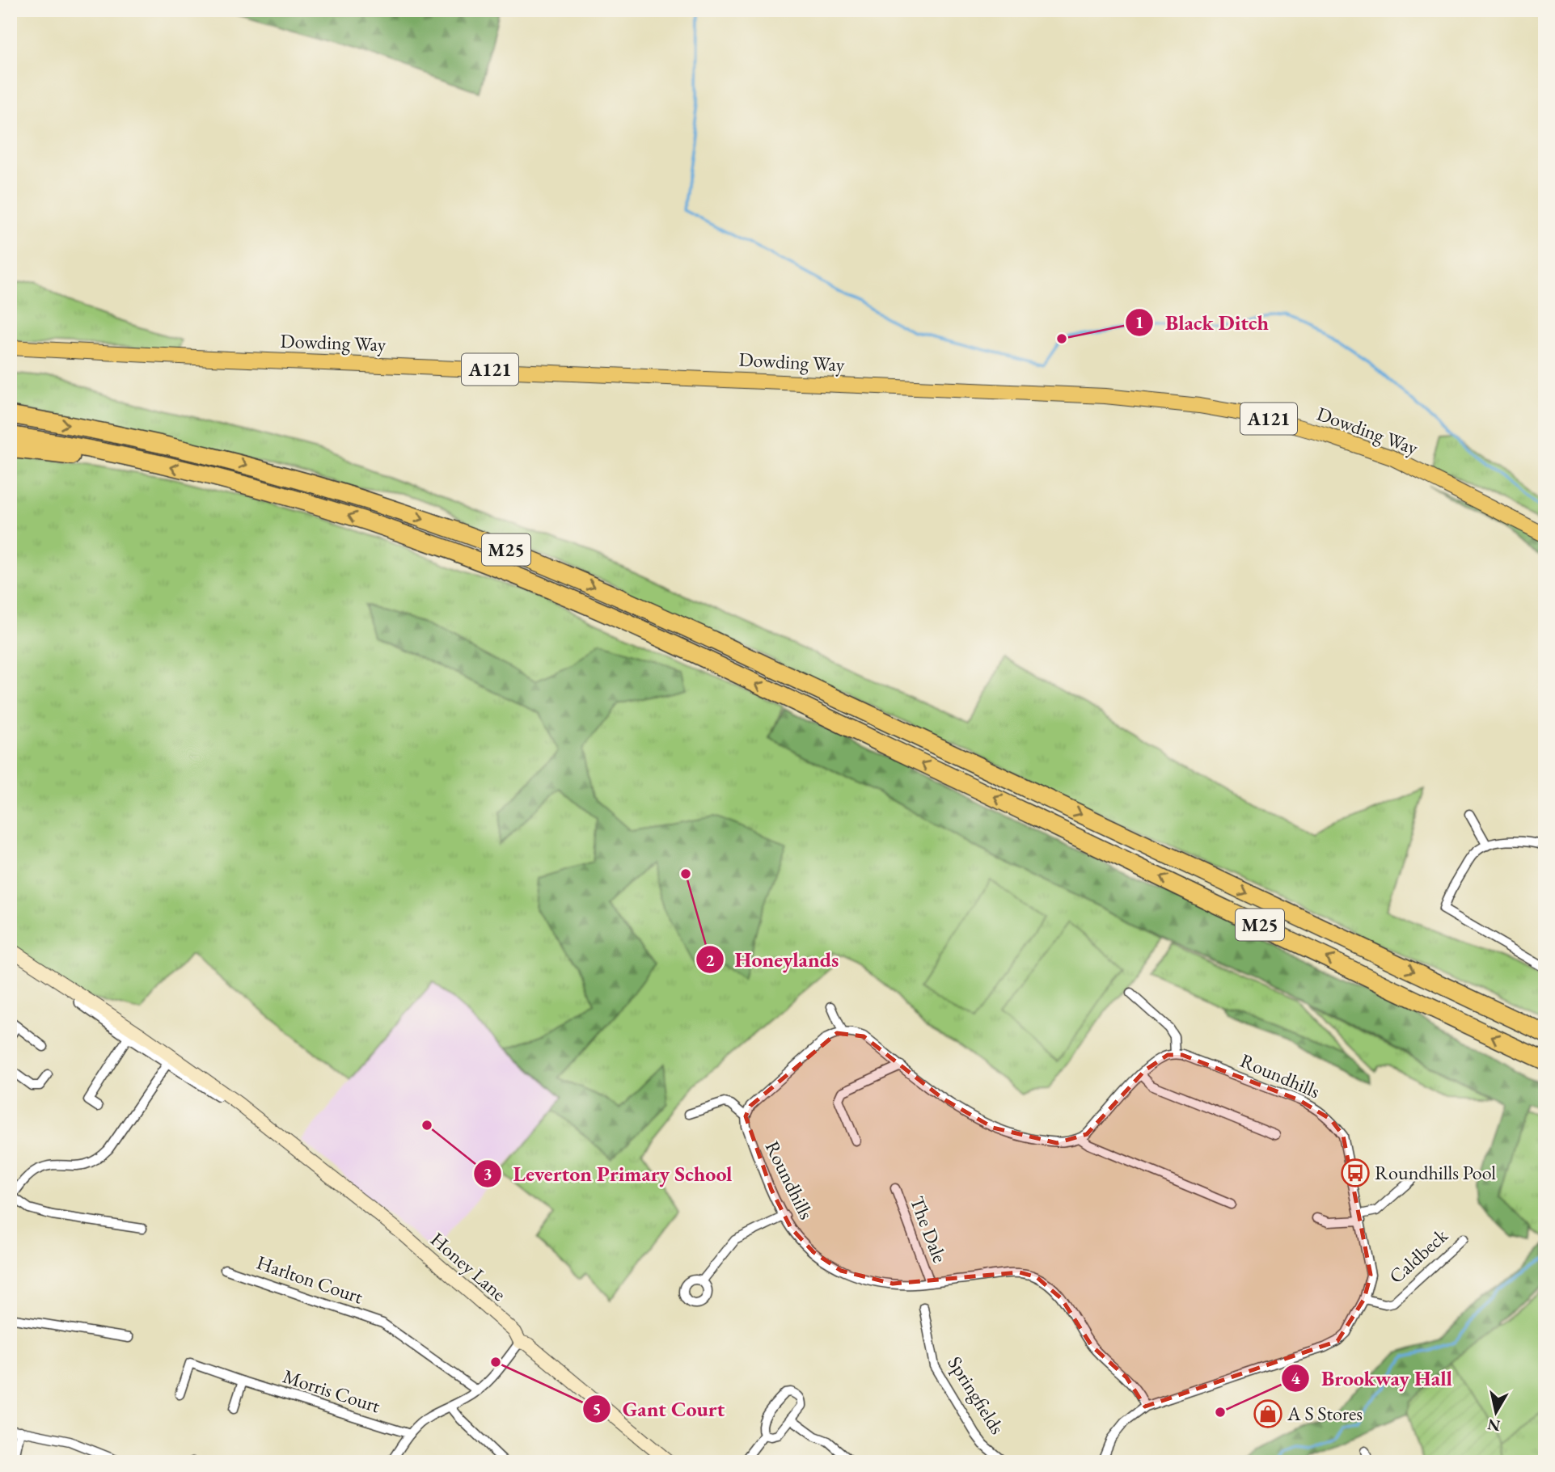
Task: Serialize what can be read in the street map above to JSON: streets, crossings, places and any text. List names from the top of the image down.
{
  "streets": {
    "highway": ["M25"],
    "main road": ["Dowding Way", "A121"],
    "street": [
      "Roundhills",
      "The Dale",
      "Caldbeck",
      "Honey Lane",
      "Harlton Court",
      "Morris Court",
      "Springfields"
    ]
  },
  "crossings": [
    ["Roundhills", "The Dale"],
    ["Roundhills", "Caldbeck"]
  ],
  "places": {
    "other": [
      "Black Ditch",
      "Honeylands",
      "Leverton Primary School",
      "Gant Court",
      "Brookway Hall"
    ],
    "bus stop": ["Roundhills Pool"],
    "shop": ["A S Stores"]
  },
  "north": "bottom"
}
